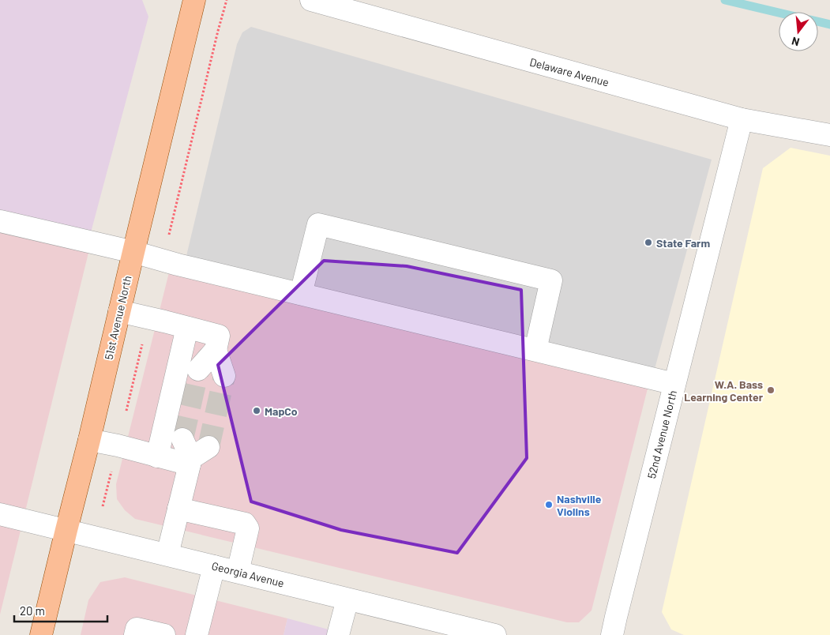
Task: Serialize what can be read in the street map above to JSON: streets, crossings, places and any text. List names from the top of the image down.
{
  "streets": {
    "main road": ["51st Avenue North"],
    "street": ["Delaware Avenue", "52nd Avenue North", "Georgia Avenue"]
  },
  "crossings": [
    ["Delaware Avenue", "52nd Avenue North"],
    ["51st Avenue North", "Georgia Avenue"]
  ],
  "places": [
    "State Farm",
    "W.A. Bass Learning Center",
    "MapCo",
    "Nashville Violins"
  ],
  "scale_bar": "20 m",
  "north": "bottom"
}
